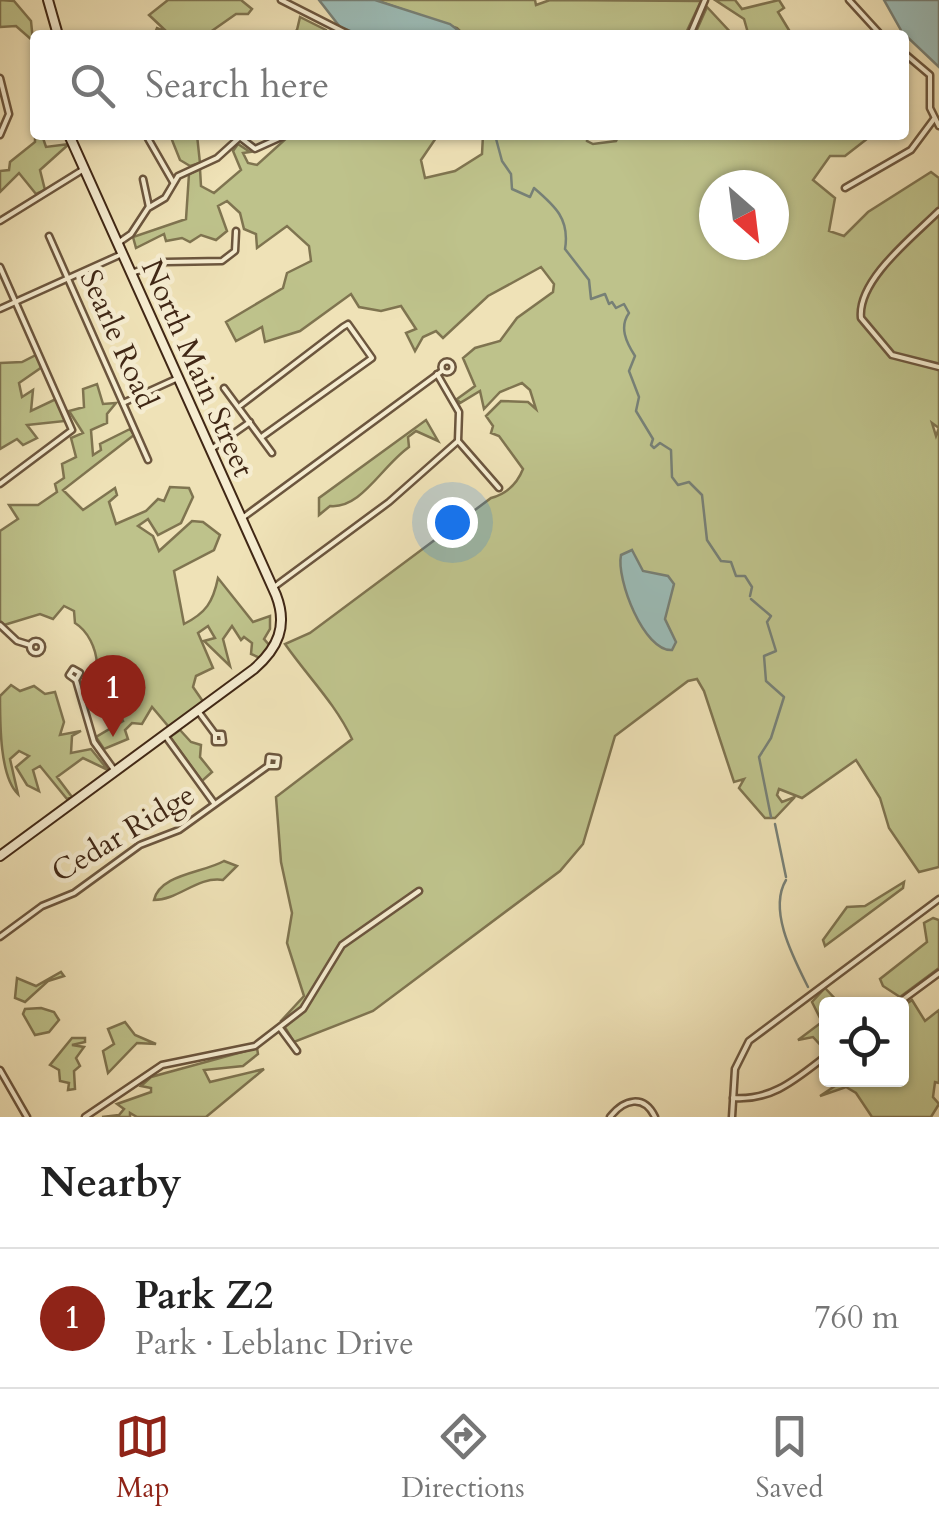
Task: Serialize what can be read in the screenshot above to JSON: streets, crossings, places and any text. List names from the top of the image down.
{
  "streets": {
    "street": ["Searle Road", "North Main Street", "Cedar Ridge"]
  },
  "north": "bottom right",
  "page": {
    "search": "Search here",
    "pins": "1",
    "heading": "Nearby",
    "list": [
      {
        "mark": "1",
        "name": "Park Z2",
        "note": "Park · Leblanc Drive",
        "value": "760 m"
      }
    ],
    "nav": ["Map", "Directions", "Saved"]
  }
}
